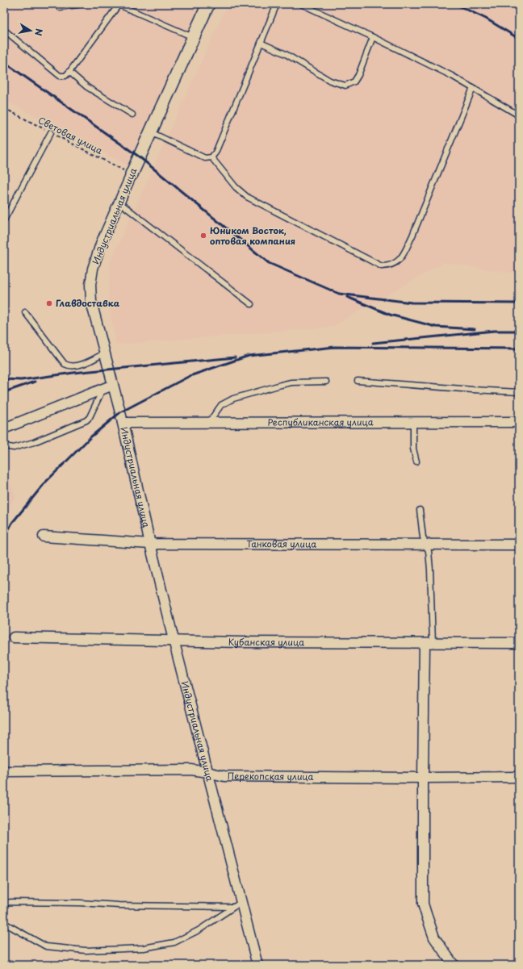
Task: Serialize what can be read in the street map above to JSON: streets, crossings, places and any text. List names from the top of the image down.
{
  "streets": {
    "street": [
      "Индустриальная улица",
      "Республиканская улица",
      "Танковая улица",
      "Кубанская улица",
      "Перекопская улица"
    ],
    "path": ["Световая улица"]
  },
  "crossings": [
    ["Световая улица", "Индустриальная улица"],
    ["Индустриальная улица", "Республиканская улица"],
    ["Индустриальная улица", "Танковая улица"],
    ["Индустриальная улица", "Кубанская улица"],
    ["Индустриальная улица", "Перекопская улица"]
  ],
  "places": ["Юником Восток, оптовая компания", "Главдоставка"],
  "north": "right"
}
